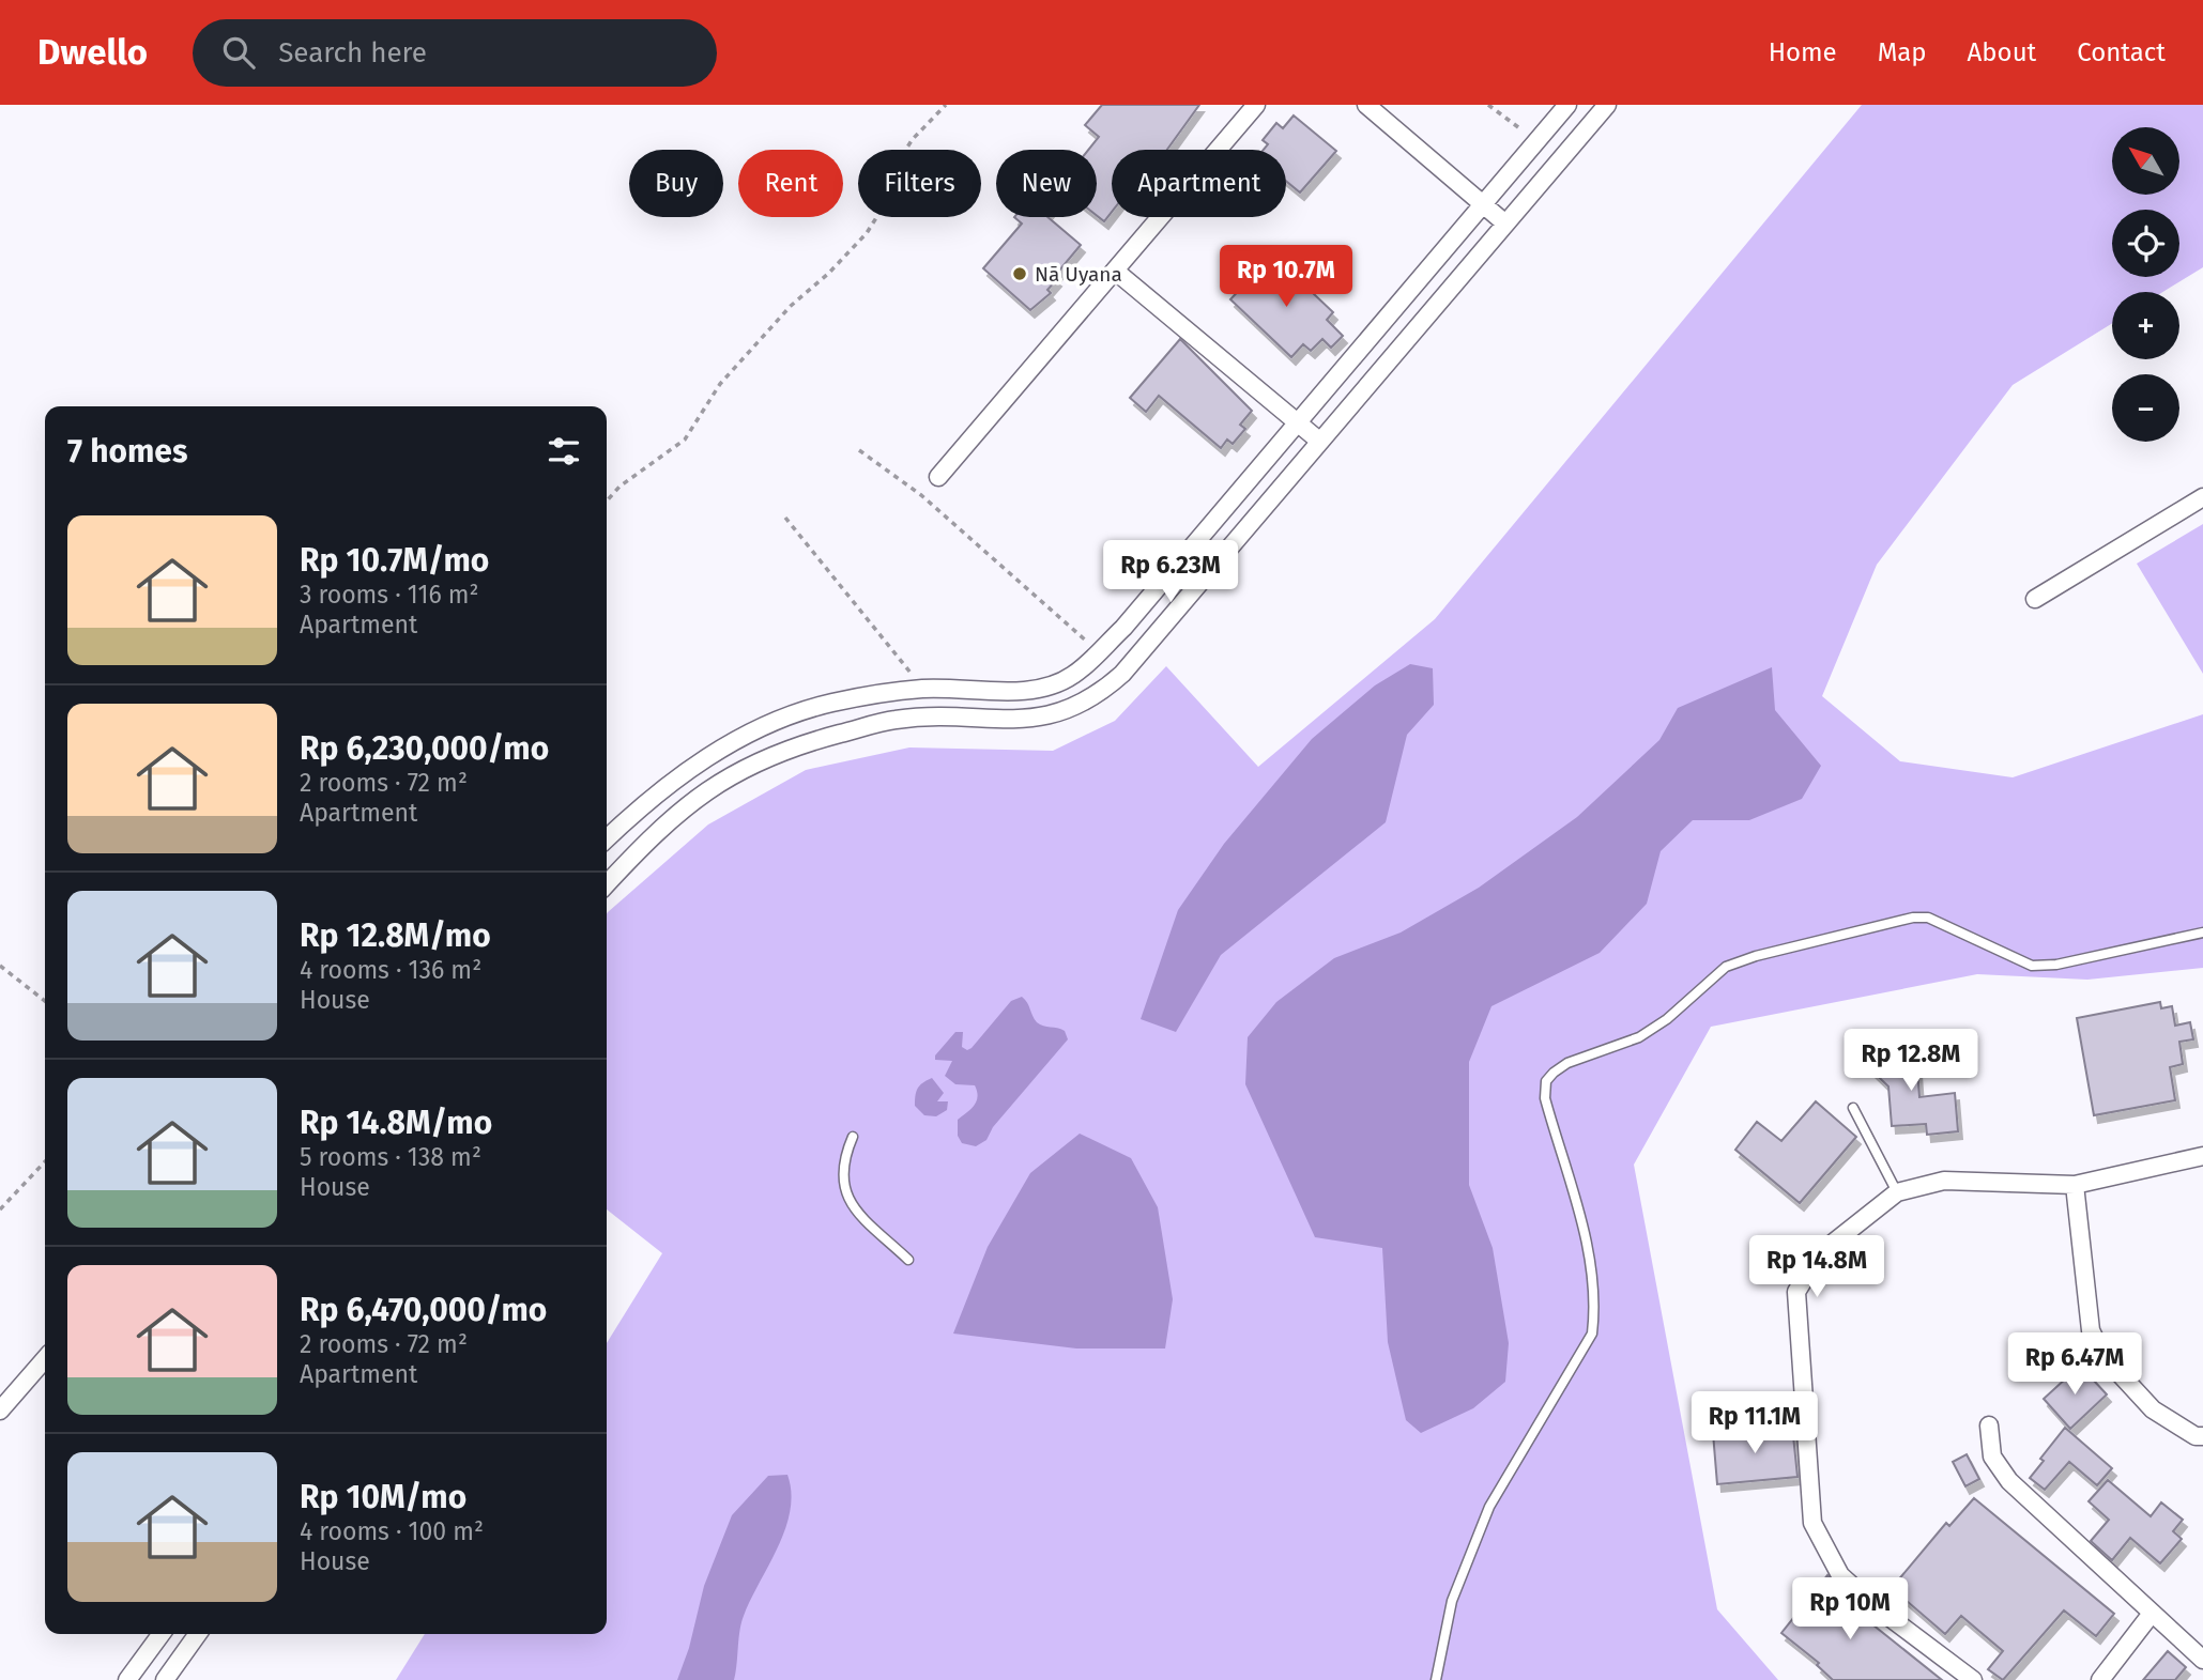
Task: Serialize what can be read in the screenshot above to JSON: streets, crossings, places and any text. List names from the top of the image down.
{
  "places": ["Nā Uyana"],
  "north": "top left",
  "page": {
    "header": "Dwello",
    "search": "Search here",
    "nav": [
      "Home",
      "Map",
      "About",
      "Contact"
    ],
    "map_buttons": ["+", "−"],
    "chip": [
      "Buy",
      "Rent",
      "Filters",
      "New",
      "Apartment"
    ],
    "price": [
      "Rp 10.7M",
      "Rp 6.23M",
      "Rp 12.8M",
      "Rp 14.8M",
      "Rp 6.47M",
      "Rp 11.1M",
      "Rp 10M"
    ],
    "heading": "7 homes",
    "list": [
      {
        "name": "Rp 10.7M/mo",
        "note": "3 rooms · 116 m² · Apartment"
      },
      {
        "name": "Rp 6,230,000/mo",
        "note": "2 rooms · 72 m² · Apartment"
      },
      {
        "name": "Rp 12.8M/mo",
        "note": "4 rooms · 136 m² · House"
      },
      {
        "name": "Rp 14.8M/mo",
        "note": "5 rooms · 138 m² · House"
      },
      {
        "name": "Rp 6,470,000/mo",
        "note": "2 rooms · 72 m² · Apartment"
      },
      {
        "name": "Rp 10M/mo",
        "note": "4 rooms · 100 m² · House"
      }
    ]
  }
}
